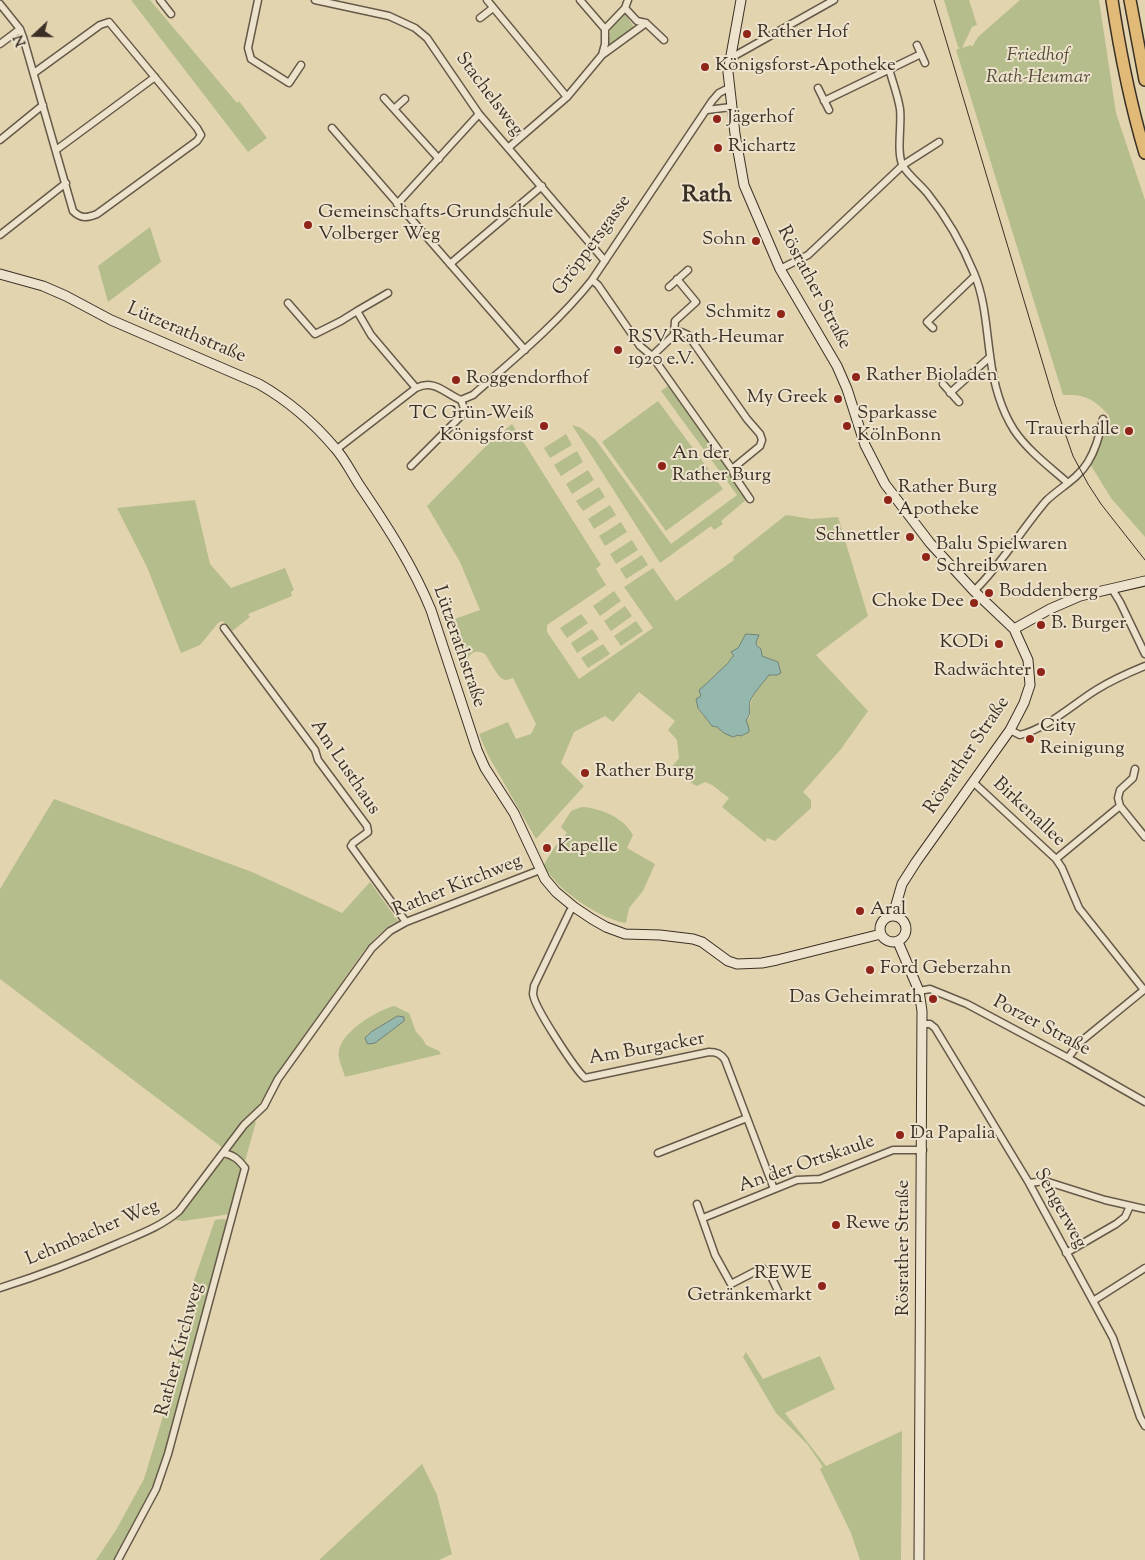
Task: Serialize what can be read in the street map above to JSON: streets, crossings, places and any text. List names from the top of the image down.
{
  "streets": {
    "main road": ["Rösrather Straße", "Lützerathstraße"],
    "street": [
      "Stachelsweg",
      "Gröppersgasse",
      "Am Lusthaus",
      "Birkenallee",
      "Rather Kirchweg",
      "Porzer Straße",
      "Am Burgacker",
      "An der Ortskaule",
      "Sengerweg",
      "Lehmbacher Weg"
    ]
  },
  "crossings": [
    ["Stachelsweg", "Gröppersgasse"],
    ["Gröppersgasse", "Rösrather Straße"],
    ["Rösrather Straße", "Lützerathstraße"],
    ["Rösrather Straße", "Birkenallee"],
    ["Rösrather Straße", "Porzer Straße"],
    ["Rösrather Straße", "An der Ortskaule"],
    ["Rösrather Straße", "Sengerweg"],
    ["Lützerathstraße", "Rather Kirchweg"],
    ["Lützerathstraße", "Am Burgacker"],
    ["Am Lusthaus", "Rather Kirchweg"],
    ["Rather Kirchweg", "Lehmbacher Weg"],
    ["Am Burgacker", "An der Ortskaule"]
  ],
  "districts": ["Rath"],
  "parks": ["Friedhof Rath-Heumar"],
  "places": [
    "Rather Hof",
    "Königsforst-Apotheke",
    "Jägerhof",
    "Richartz",
    "Gemeinschafts-Grundschule Volberger Weg",
    "Sohn",
    "Schmitz",
    "RSV Rath-Heumar 1920 e.V.",
    "Rather Bioladen",
    "Roggendorfhof",
    "My Greek",
    "TC Grün-Weiß Königsforst",
    "Sparkasse KölnBonn",
    "Trauerhalle",
    "An der Rather Burg",
    "Rather Burg Apotheke",
    "Schnettler",
    "Balu Spielwaren Schreibwaren",
    "Boddenberg",
    "Choke Dee",
    "B. Burger",
    "KODi",
    "Radwächter",
    "City Reinigung",
    "Rather Burg",
    "Kapelle",
    "Aral",
    "Ford Geberzahn",
    "Das Geheimrath",
    "Da Papalia",
    "Rewe",
    "REWE Getränkemarkt"
  ],
  "north": "left"
}
